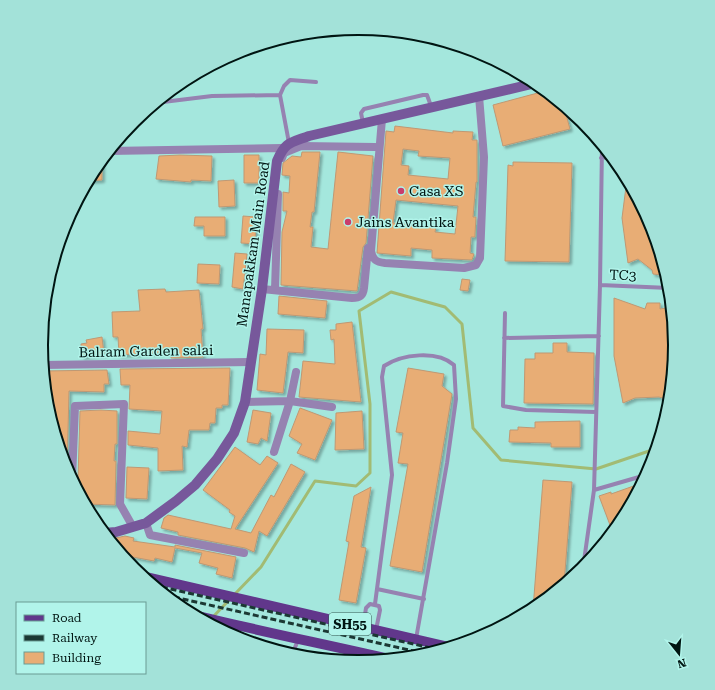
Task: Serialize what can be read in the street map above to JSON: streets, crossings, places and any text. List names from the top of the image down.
{
  "streets": {
    "main road": ["Manapakkam Main Road", "SH55"],
    "street": ["Balram Garden salai"],
    "lane": ["TC3"]
  },
  "crossings": [
    ["Manapakkam Main Road", "Balram Garden salai"]
  ],
  "places": ["Casa XS", "Jains Avantika"],
  "legend": ["Road", "Railway", "Building"],
  "north": "bottom"
}
